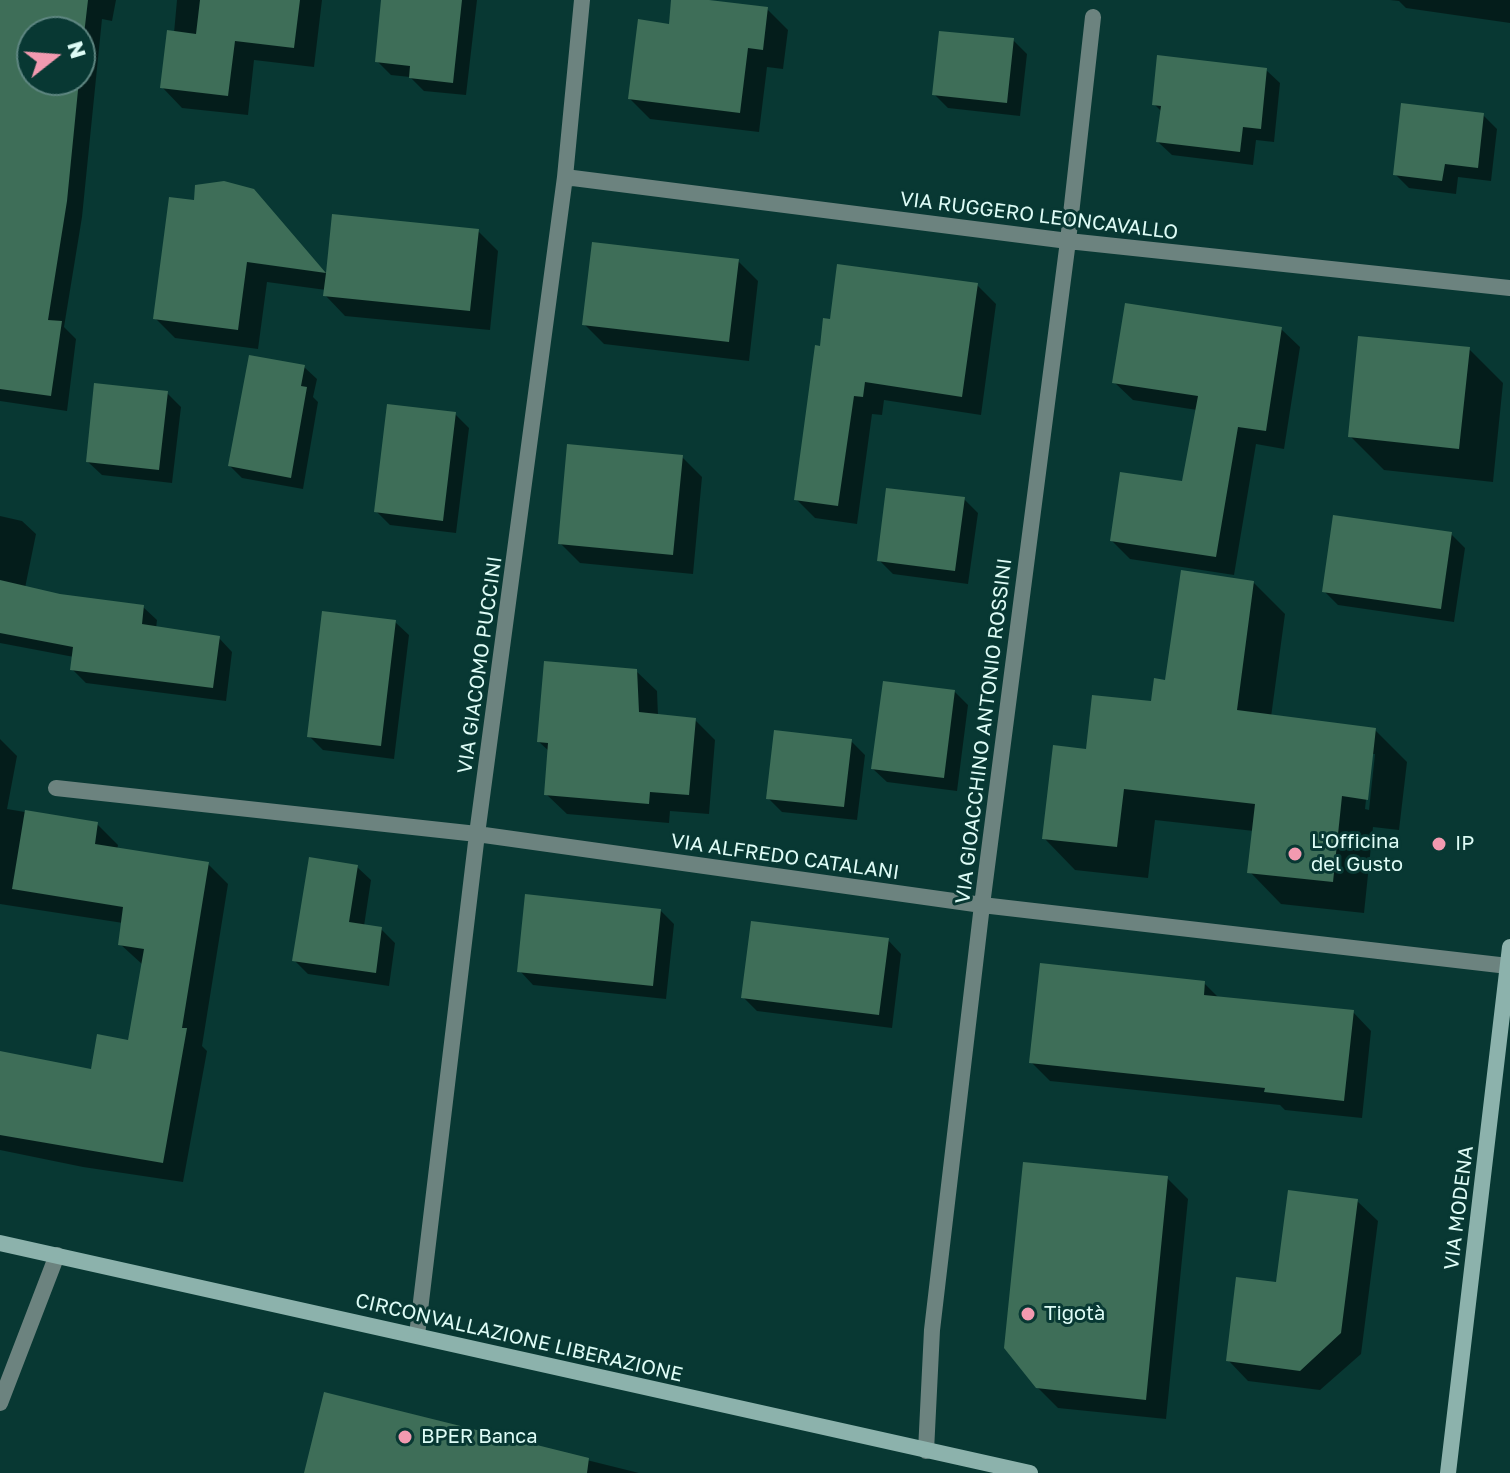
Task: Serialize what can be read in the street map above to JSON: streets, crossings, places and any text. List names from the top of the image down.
{
  "streets": {
    "main road": ["VIA MODENA", "CIRCONVALLAZIONE LIBERAZIONE"],
    "street": [
      "VIA RUGGERO LEONCAVALLO",
      "VIA GIACOMO PUCCINI",
      "VIA GIOACCHINO ANTONIO ROSSINI",
      "VIA ALFREDO CATALANI"
    ]
  },
  "crossings": [
    ["VIA RUGGERO LEONCAVALLO", "VIA GIACOMO PUCCINI"],
    ["VIA RUGGERO LEONCAVALLO", "VIA GIOACCHINO ANTONIO ROSSINI"],
    ["VIA GIACOMO PUCCINI", "VIA ALFREDO CATALANI"],
    ["VIA GIACOMO PUCCINI", "CIRCONVALLAZIONE LIBERAZIONE"],
    ["VIA GIOACCHINO ANTONIO ROSSINI", "VIA ALFREDO CATALANI"],
    ["VIA GIOACCHINO ANTONIO ROSSINI", "CIRCONVALLAZIONE LIBERAZIONE"],
    ["VIA ALFREDO CATALANI", "VIA MODENA"]
  ],
  "places": [
    "IP",
    "L'Officina del Gusto",
    "Tigotà",
    "BPER Banca"
  ],
  "north": "right"
}
